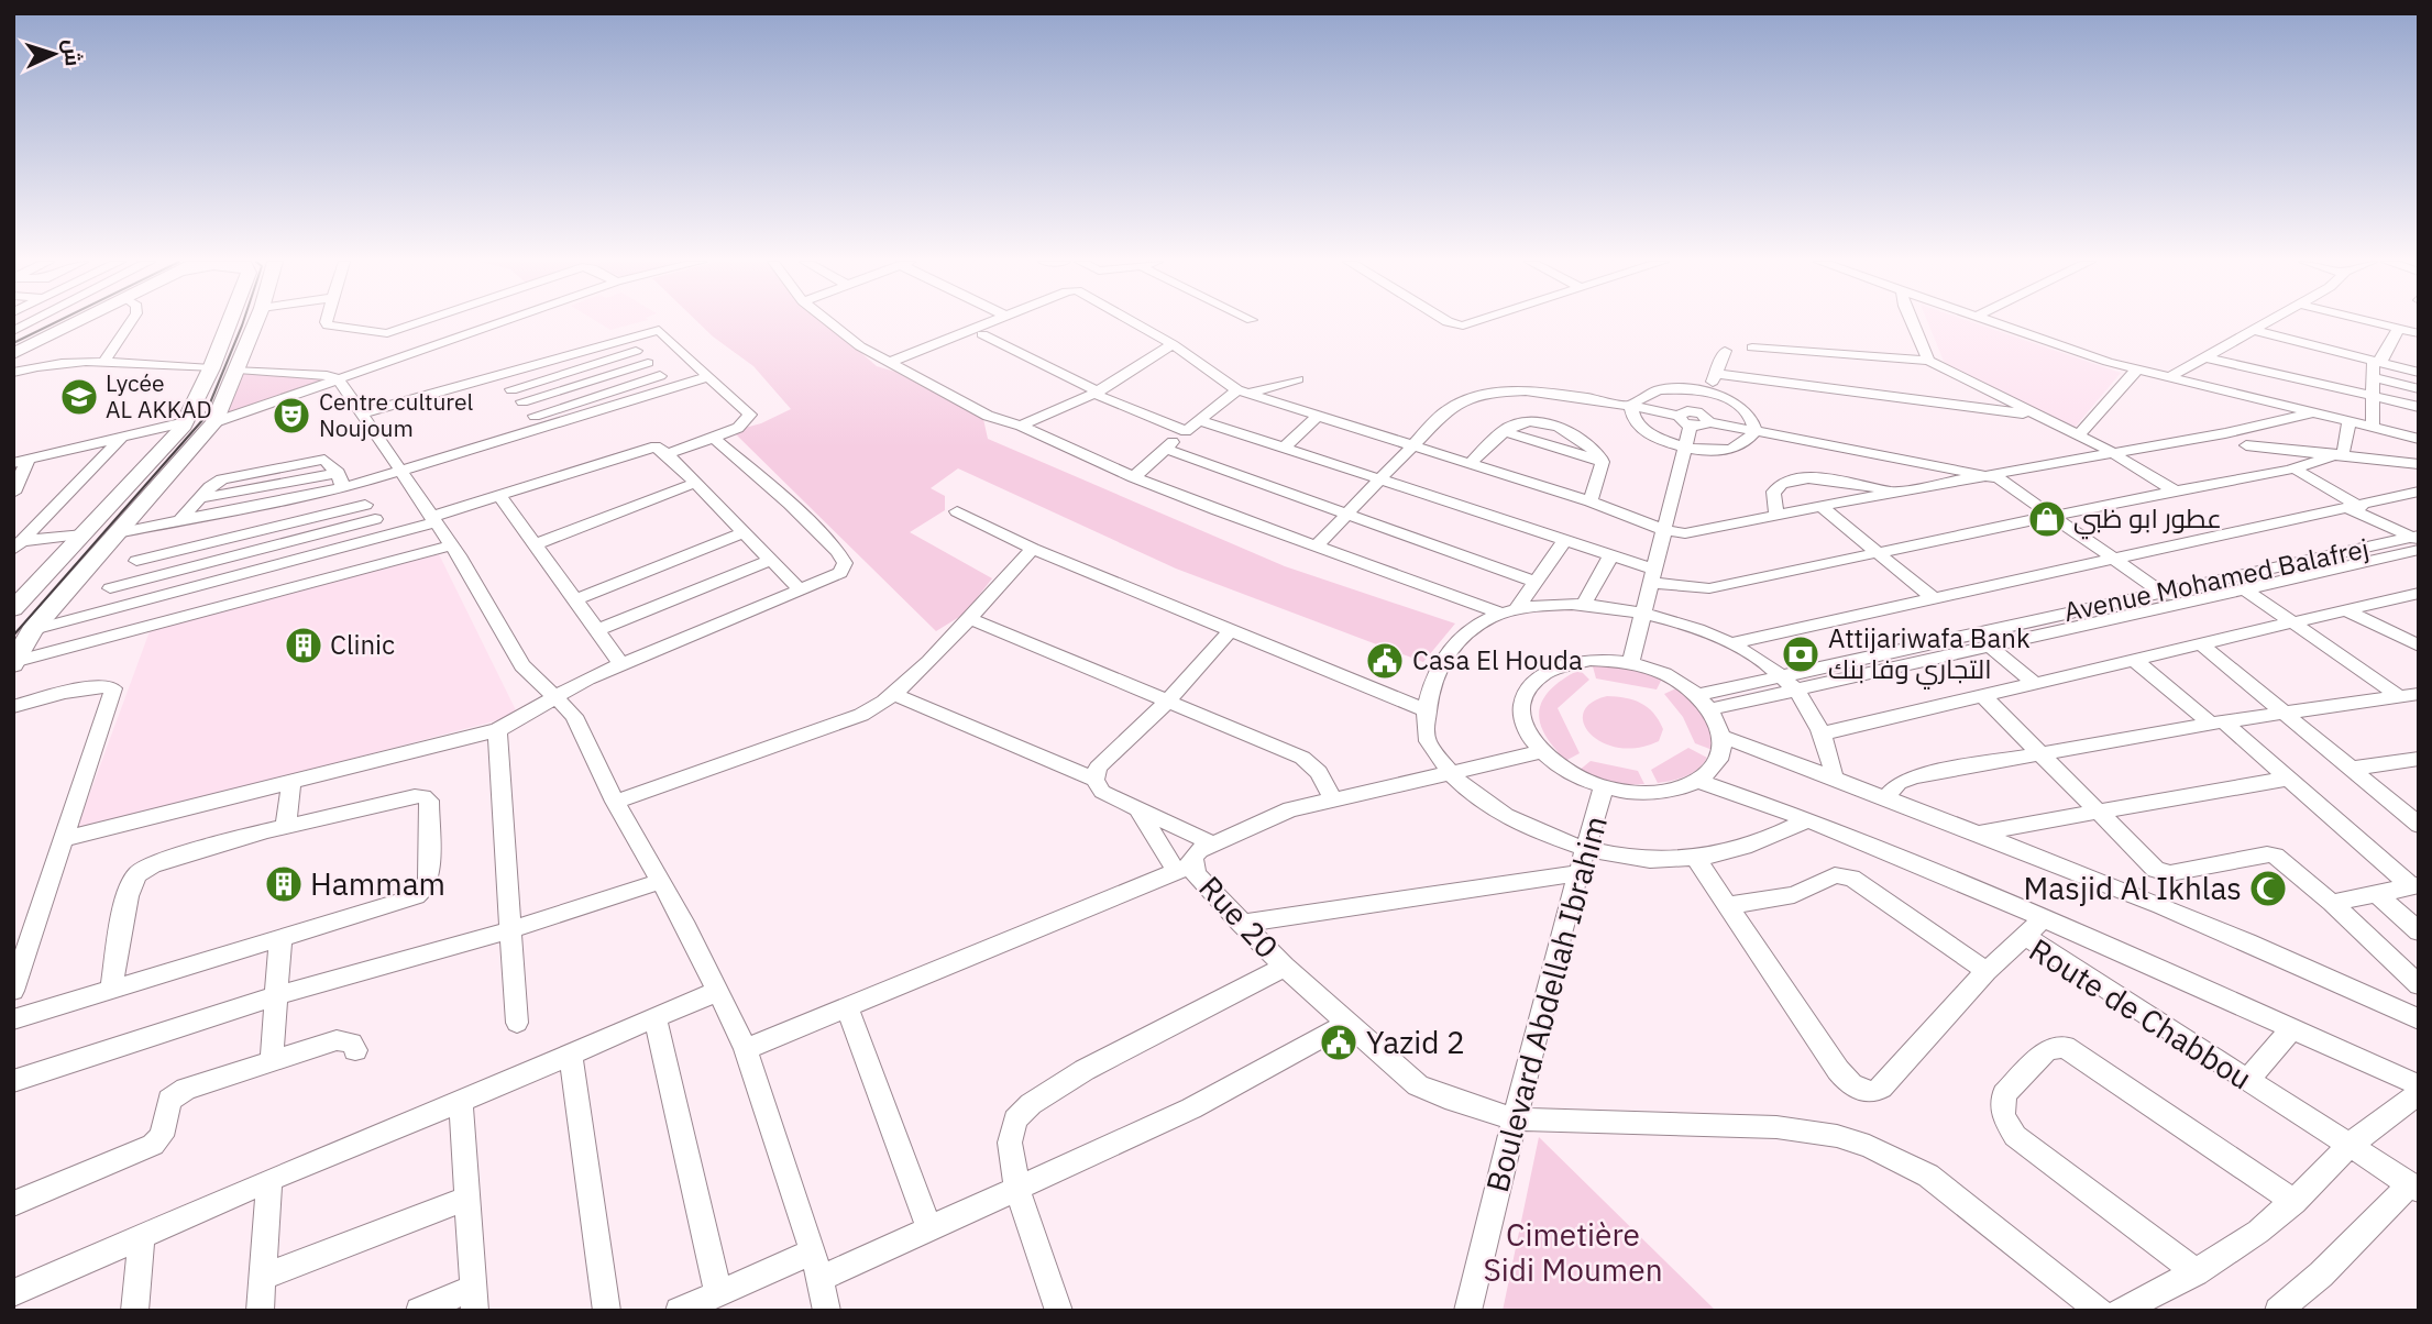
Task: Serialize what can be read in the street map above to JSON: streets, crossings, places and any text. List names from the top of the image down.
{
  "streets": {
    "street": [
      "Avenue Mohamed Balafrej",
      "Rue 20",
      "Boulevard Abdellah Ibrahim",
      "Route de Chabbou"
    ]
  },
  "crossings": [
    ["Avenue Mohamed Balafrej", "Rue 20"],
    ["Avenue Mohamed Balafrej", "Boulevard Abdellah Ibrahim"],
    ["Rue 20", "Boulevard Abdellah Ibrahim"]
  ],
  "parks": ["Cimetière Sidi Moumen"],
  "places": {
    "school or university": ["Lycée AL AKKAD"],
    "theatre": ["Centre culturel Noujoum"],
    "shop": ["عطور ابو ظبي"],
    "building": ["Clinic", "Hammam"],
    "bank": ["Attijariwafa Bank التجاري وفا بنك"],
    "public building": ["Casa El Houda", "Yazid 2"],
    "mosque": ["Masjid Al Ikhlas"]
  },
  "north": "right"
}
